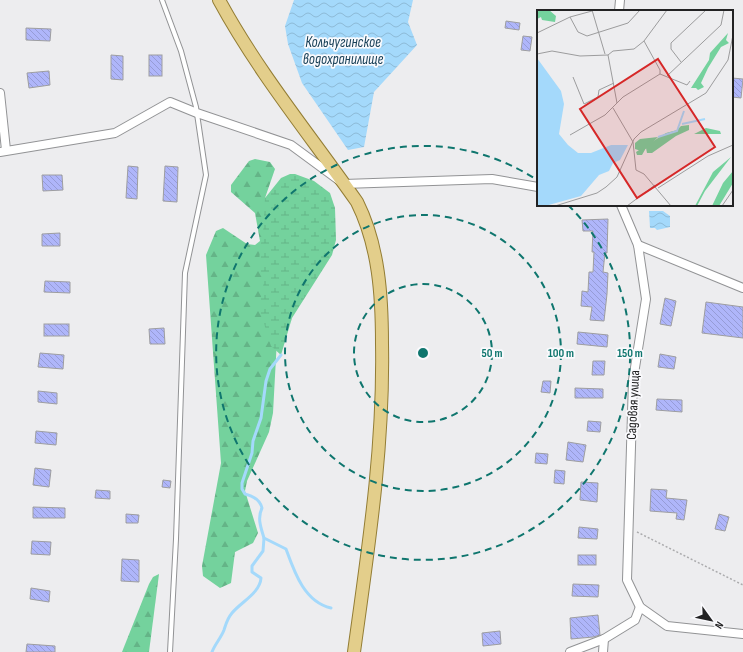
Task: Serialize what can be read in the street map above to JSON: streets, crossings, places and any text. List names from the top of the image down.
{
  "streets": {
    "street": ["Садовая улица"]
  },
  "water": ["Кольчугинское водохранилище"],
  "north": "bottom right",
  "rings": ["50 m", "100 m", "150 m"]
}
